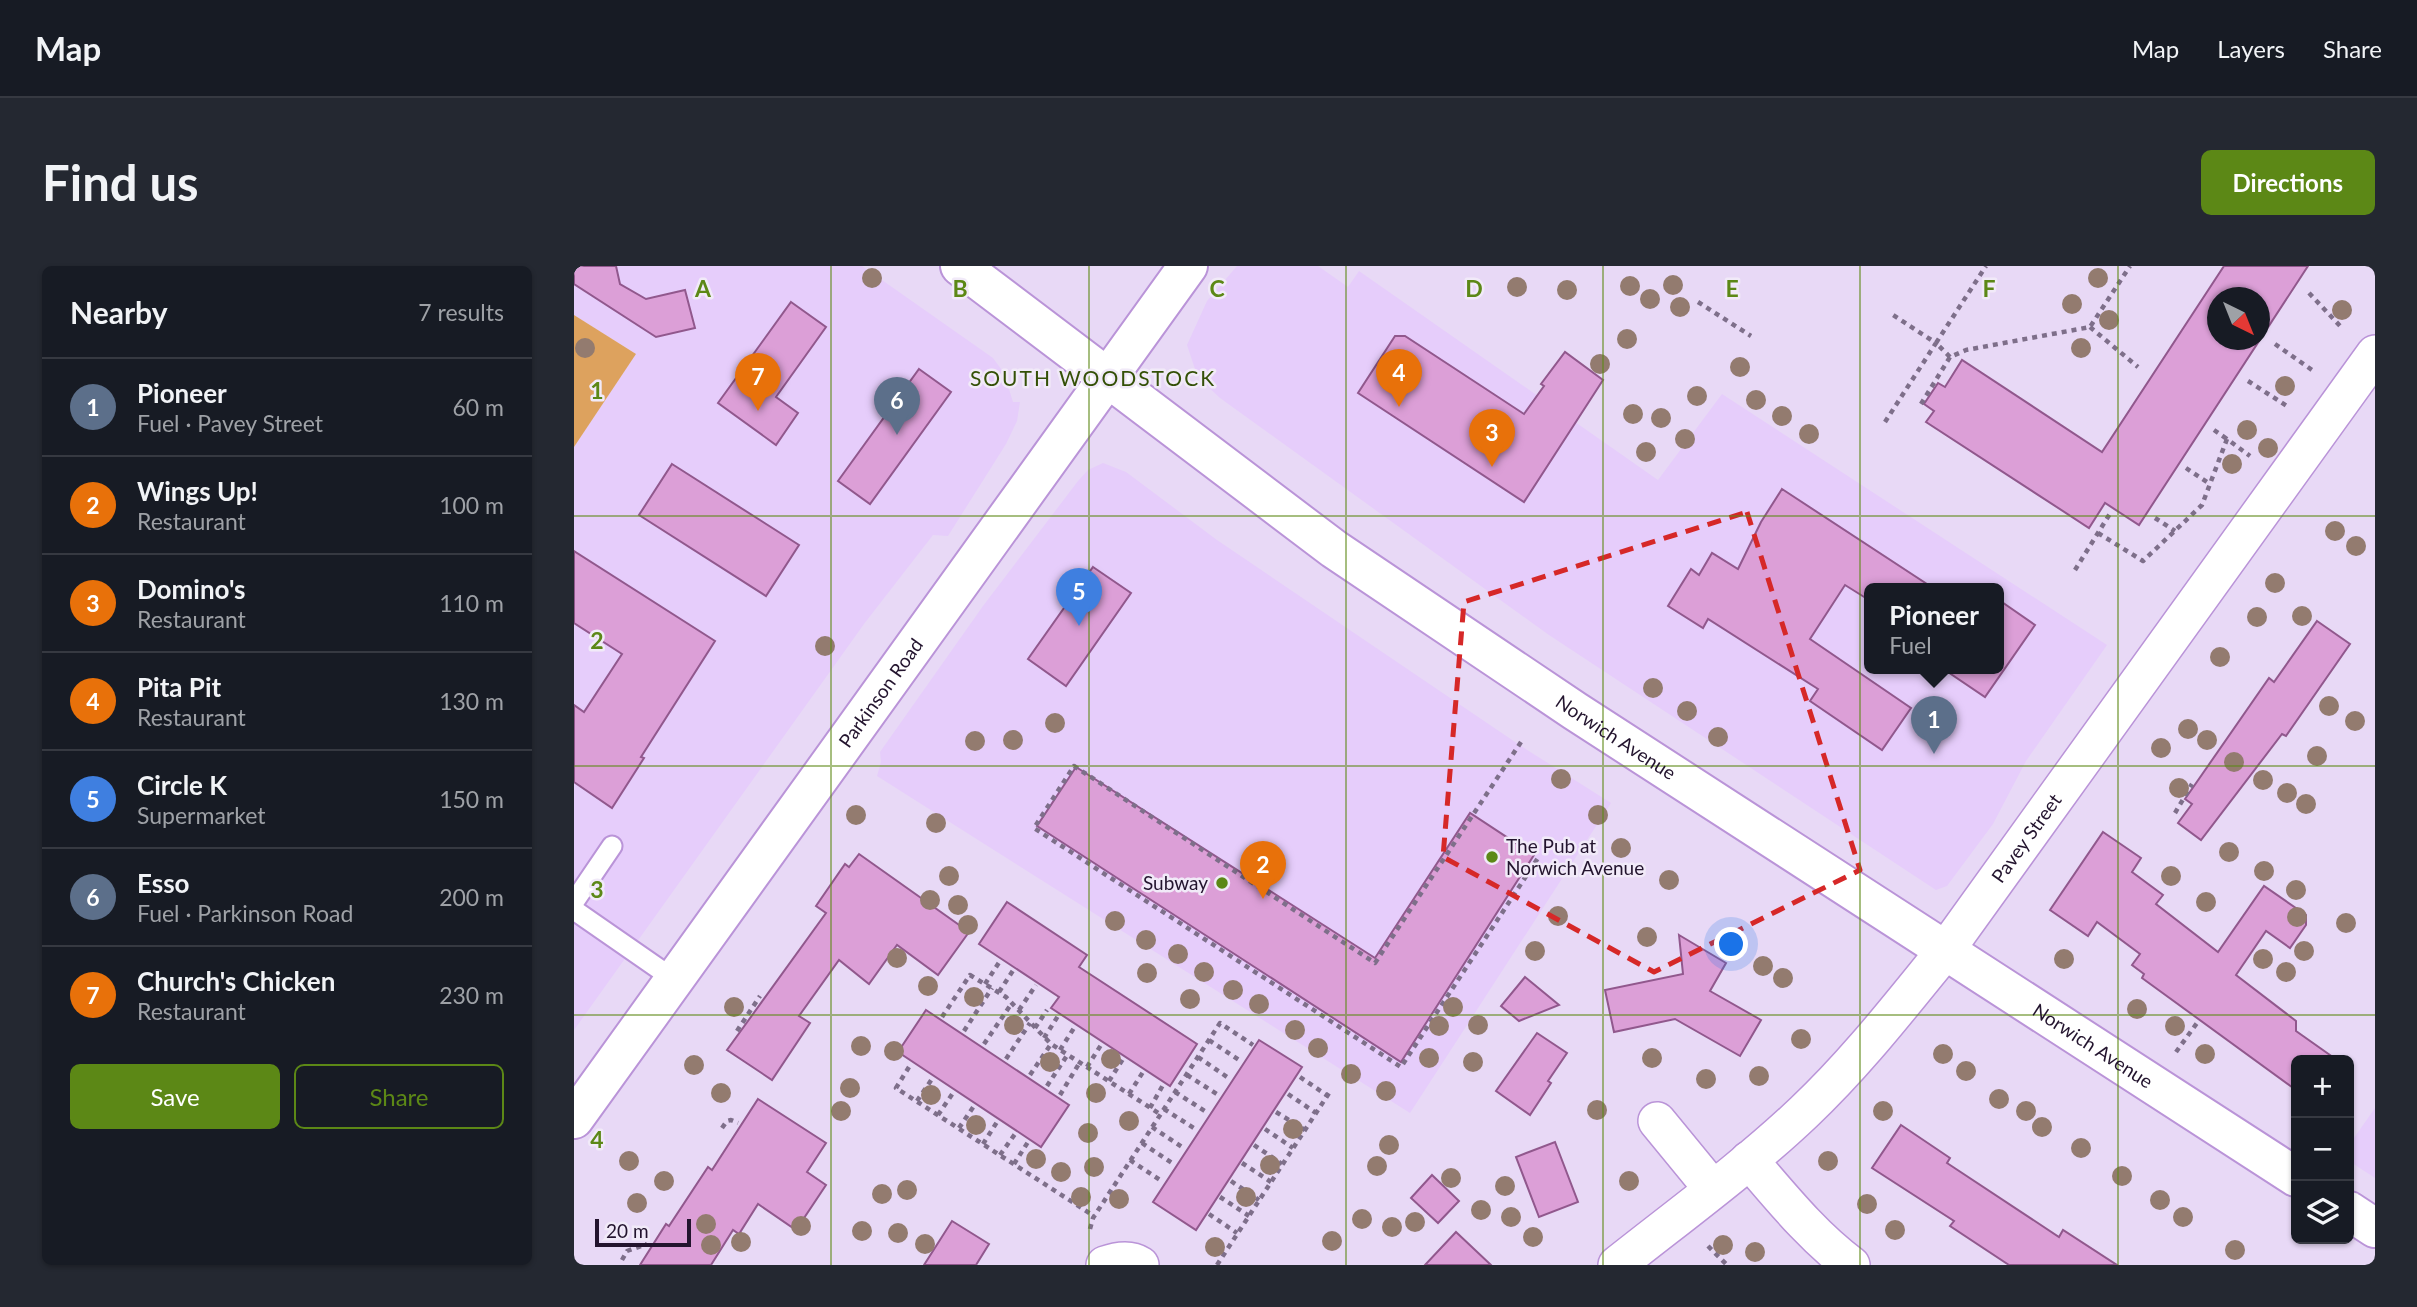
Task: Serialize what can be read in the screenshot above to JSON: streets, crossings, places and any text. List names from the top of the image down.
{
  "streets": {
    "main road": ["Parkinson Road", "Norwich Avenue"],
    "street": ["Pavey Street"]
  },
  "crossings": [
    ["Parkinson Road", "Norwich Avenue"],
    ["Norwich Avenue", "Pavey Street"]
  ],
  "districts": ["SOUTH WOODSTOCK"],
  "places": ["The Pub at Norwich Avenue", "Subway"],
  "scale_bar": "20 m",
  "north": "bottom right",
  "page": {
    "header": "Map",
    "nav": ["Map", "Layers", "Share"],
    "buttons": [
      "Directions",
      ["Save", "Share"]
    ],
    "title": "Find us",
    "heading": ["Nearby", "7 results"],
    "pins": [
      "4",
      "7",
      "6",
      "3",
      "5",
      "1",
      "2"
    ],
    "list": [
      {
        "mark": "1",
        "name": "Pioneer",
        "note": "Fuel · Pavey Street",
        "value": "60 m"
      },
      {
        "mark": "2",
        "name": "Wings Up!",
        "note": "Restaurant",
        "value": "100 m"
      },
      {
        "mark": "3",
        "name": "Domino's",
        "note": "Restaurant",
        "value": "110 m"
      },
      {
        "mark": "4",
        "name": "Pita Pit",
        "note": "Restaurant",
        "value": "130 m"
      },
      {
        "mark": "5",
        "name": "Circle K",
        "note": "Supermarket",
        "value": "150 m"
      },
      {
        "mark": "6",
        "name": "Esso",
        "note": "Fuel · Parkinson Road",
        "value": "200 m"
      },
      {
        "mark": "7",
        "name": "Church's Chicken",
        "note": "Restaurant",
        "value": "230 m"
      }
    ],
    "popup": ["Pioneer", "Fuel"],
    "map_buttons": ["+", "−"],
    "scale": "20 m"
  },
  "grid": {
    "columns": [
      "A",
      "B",
      "C",
      "D",
      "E",
      "F"
    ],
    "rows": [
      "1",
      "2",
      "3",
      "4"
    ]
  }
}
